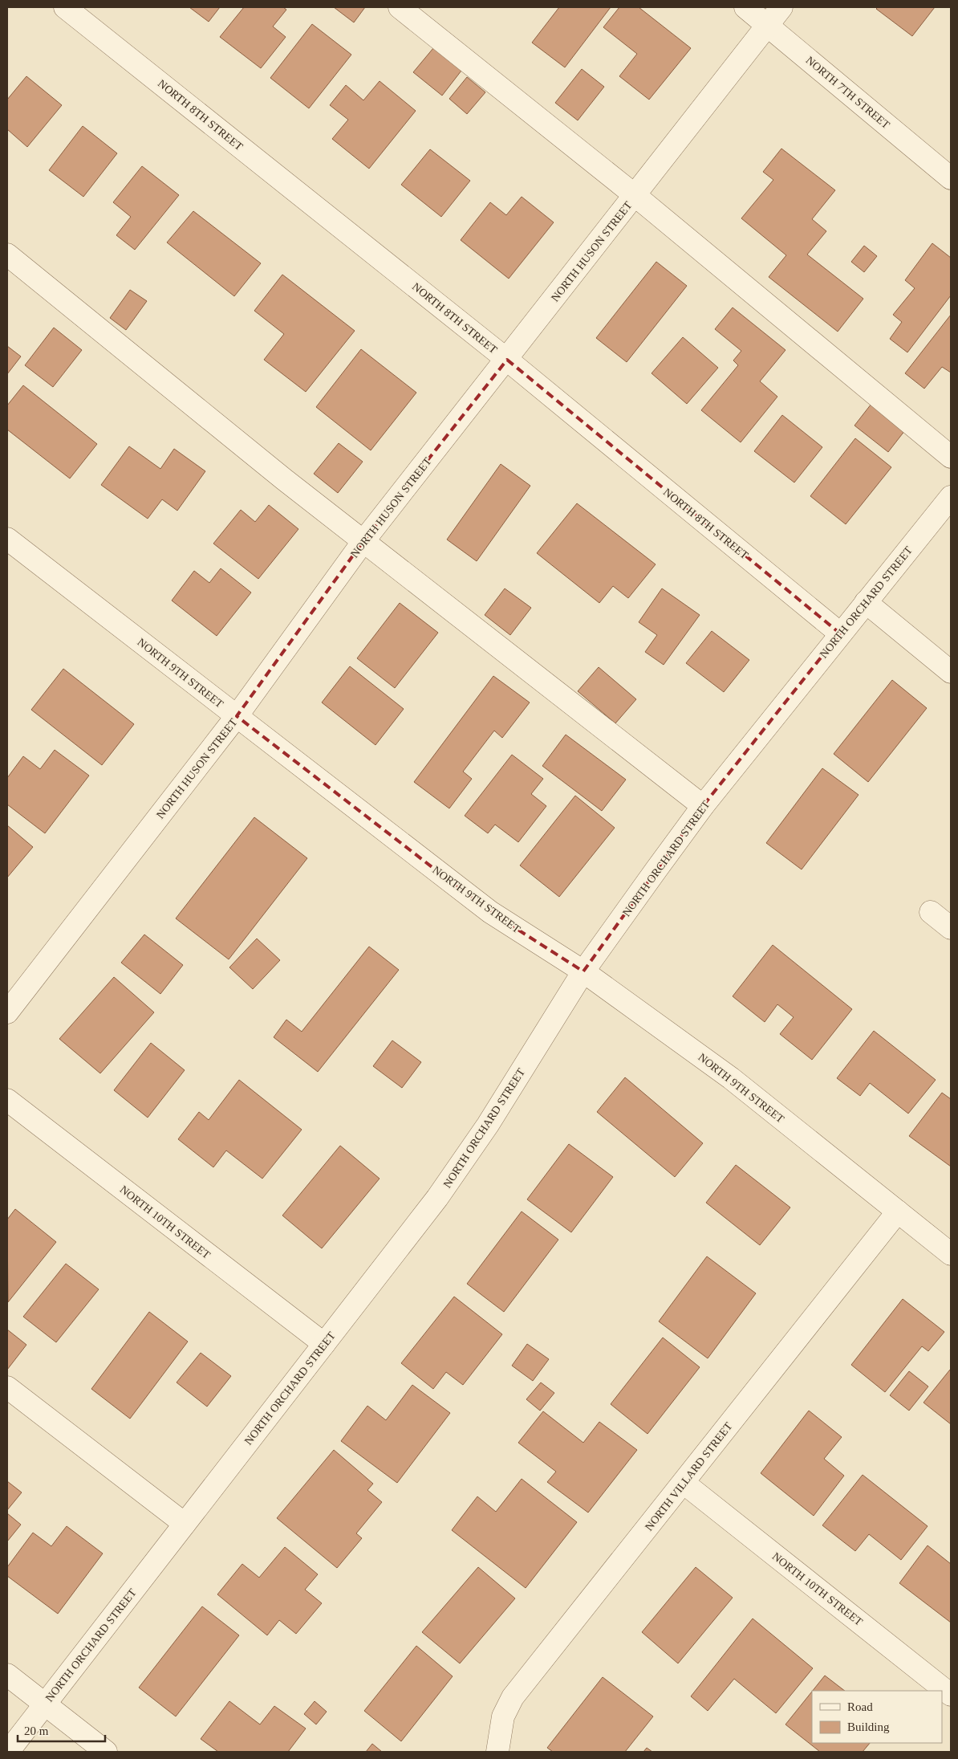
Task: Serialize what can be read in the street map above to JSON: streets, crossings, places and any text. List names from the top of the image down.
{
  "streets": {
    "street": [
      "NORTH 7TH STREET",
      "NORTH 8TH STREET",
      "NORTH HUSON STREET",
      "NORTH ORCHARD STREET",
      "NORTH 9TH STREET",
      "NORTH 10TH STREET",
      "NORTH VILLARD STREET"
    ]
  },
  "crossings": [
    ["NORTH 7TH STREET", "NORTH HUSON STREET"],
    ["NORTH 8TH STREET", "NORTH HUSON STREET"],
    ["NORTH 8TH STREET", "NORTH ORCHARD STREET"],
    ["NORTH HUSON STREET", "NORTH 9TH STREET"],
    ["NORTH ORCHARD STREET", "NORTH 9TH STREET"],
    ["NORTH ORCHARD STREET", "NORTH 10TH STREET"],
    ["NORTH 9TH STREET", "NORTH VILLARD STREET"],
    ["NORTH 10TH STREET", "NORTH VILLARD STREET"]
  ],
  "legend": ["Road", "Building"],
  "scale_bar": "20 m"
}
